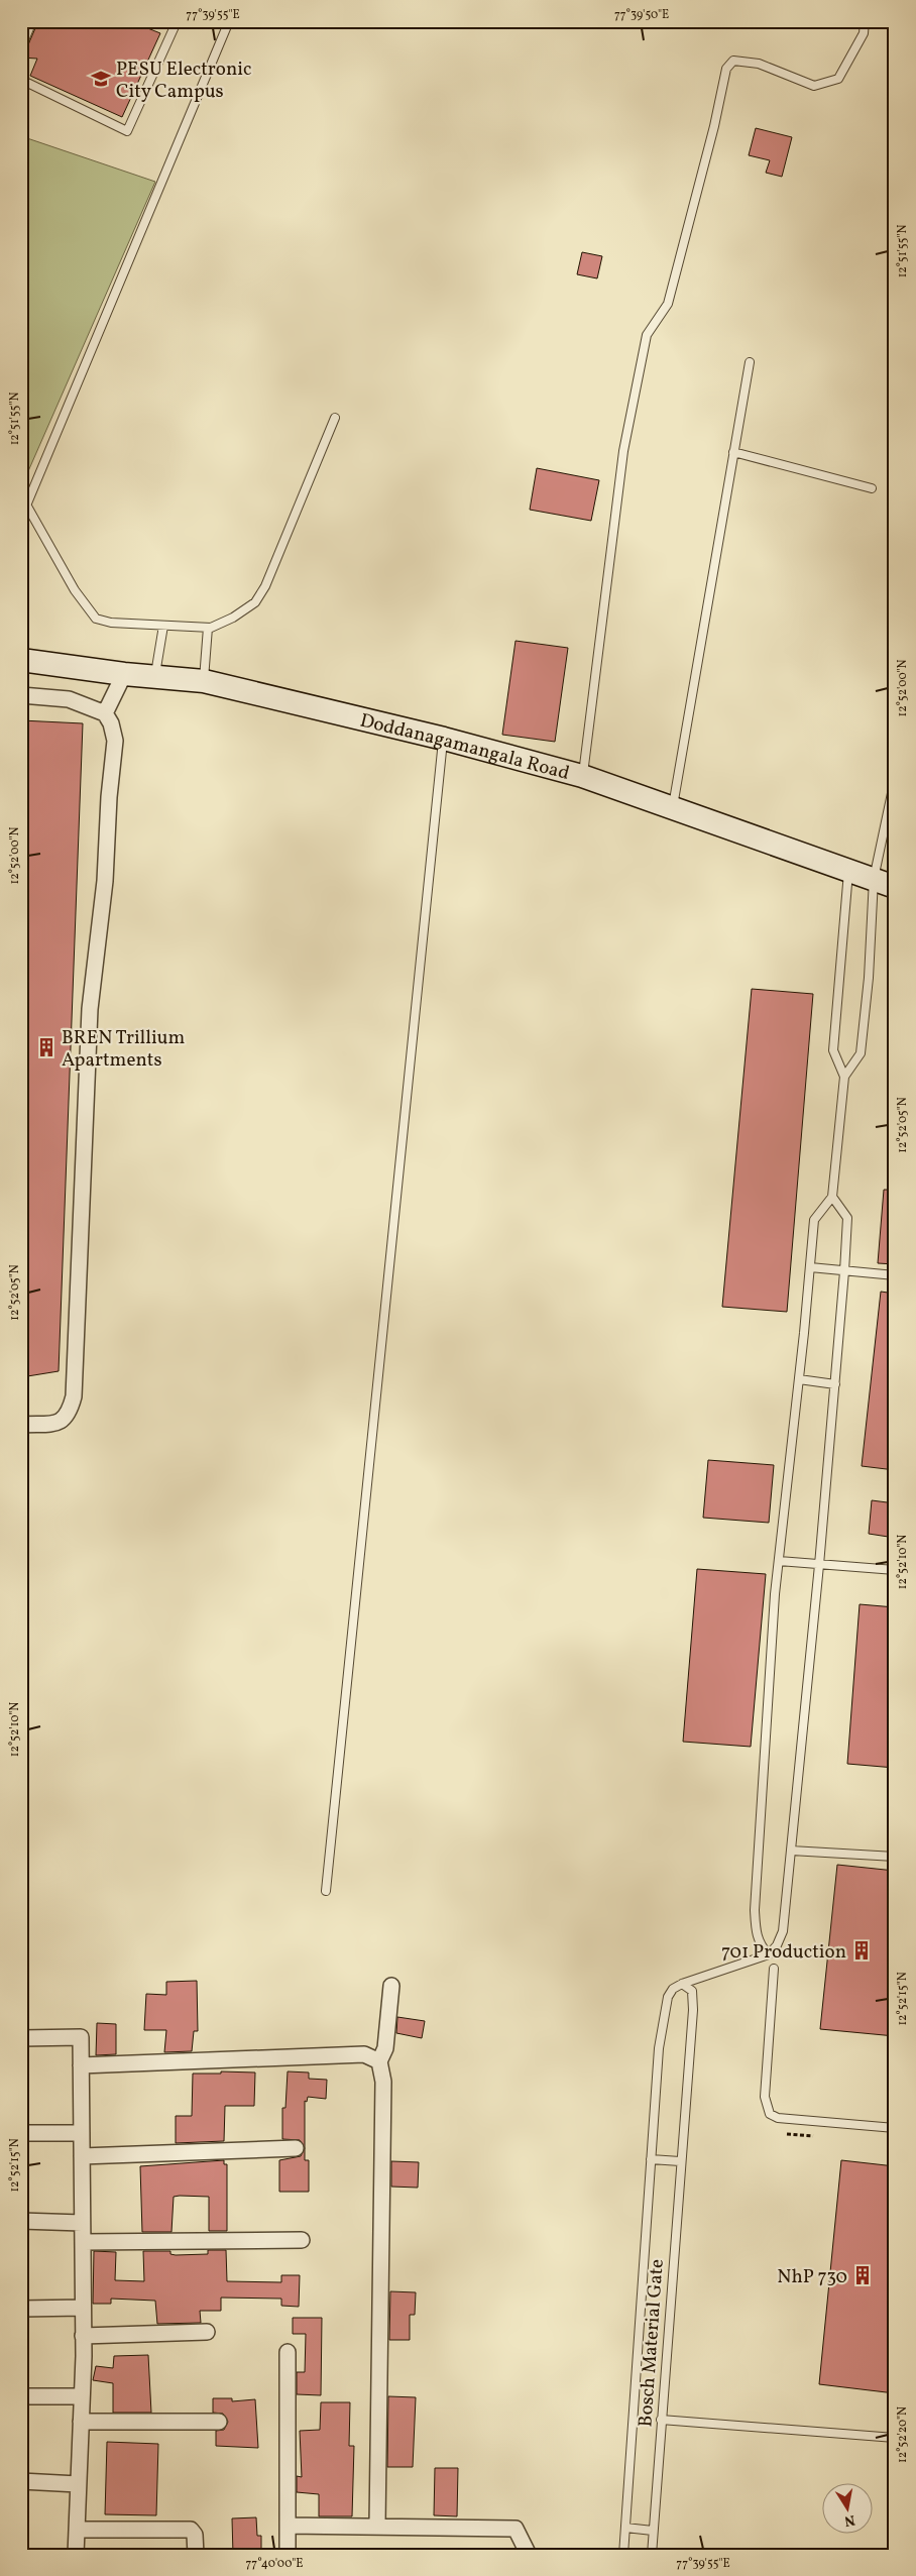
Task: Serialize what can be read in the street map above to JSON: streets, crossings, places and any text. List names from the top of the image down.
{
  "streets": {
    "street": ["Doddanagamangala Road"],
    "lane": ["Bosch Material Gate"]
  },
  "places": {
    "school or university": ["PESU Electronic City Campus"],
    "building": ["BREN Trillium Apartments", "701 Production", "NhP 730"]
  },
  "north": "bottom",
  "coordinates": [
    "77°39'55\"E",
    "77°39'50\"E",
    "12°51'55\"N",
    "12°52'00\"N",
    "12°52'05\"N",
    "12°52'10\"N",
    "12°52'15\"N",
    "12°52'20\"N",
    "77°40'00\"E"
  ]
}
